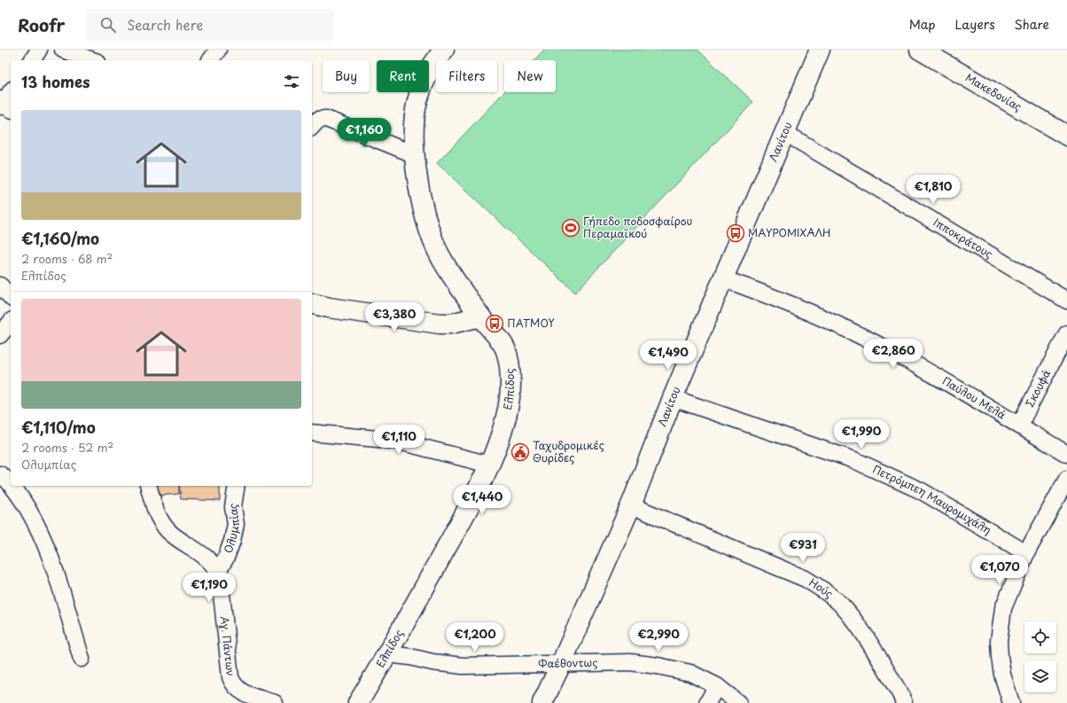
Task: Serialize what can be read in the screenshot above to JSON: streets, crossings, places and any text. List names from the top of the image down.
{
  "streets": {
    "street": [
      "Μακεδονίας",
      "Λανίτου",
      "Ιπποκράτους",
      "Ελπίδος",
      "Σκουφά",
      "Παύλου Μελά",
      "Πετρόμπεη Μαυρομιχάλη",
      "Ολυμπίας",
      "Ηούς",
      "Αγ. Πάντων",
      "Φαέθοντως"
    ]
  },
  "crossings": [
    ["Λανίτου", "Ιπποκράτους"],
    ["Λανίτου", "Παύλου Μελά"],
    ["Λανίτου", "Πετρόμπεη Μαυρομιχάλη"],
    ["Λανίτου", "Ηούς"],
    ["Λανίτου", "Φαέθοντως"],
    ["Ελπίδος", "Φαέθοντως"],
    ["Σκουφά", "Παύλου Μελά"],
    ["Ολυμπίας", "Αγ. Πάντων"]
  ],
  "places": {
    "sports": ["Γήπεδο ποδοσφαίρου Περαμαϊκού"],
    "bus stop": ["ΜΑΥΡΟΜΙΧΑΛΗ", "ΠΑΤΜΟΥ"],
    "public building": ["Ταχυδρομικές Θυρίδες"]
  },
  "page": {
    "header": "Roofr",
    "search": "Search here",
    "nav": ["Map", "Layers", "Share"],
    "chip": [
      "Buy",
      "Rent",
      "Filters",
      "New"
    ],
    "heading": "13 homes",
    "list": [
      {
        "name": "€1,160/mo",
        "note": "2 rooms · 68 m² · Ελπίδος"
      },
      {
        "name": "€1,110/mo",
        "note": "2 rooms · 52 m² · Ολυμπίας"
      }
    ],
    "price": [
      "€1,160",
      "€1,810",
      "€3,380",
      "€2,860",
      "€1,490",
      "€1,990",
      "€1,110",
      "€1,440",
      "€931",
      "€1,070",
      "€1,190",
      "€1,200",
      "€2,990"
    ]
  }
}
